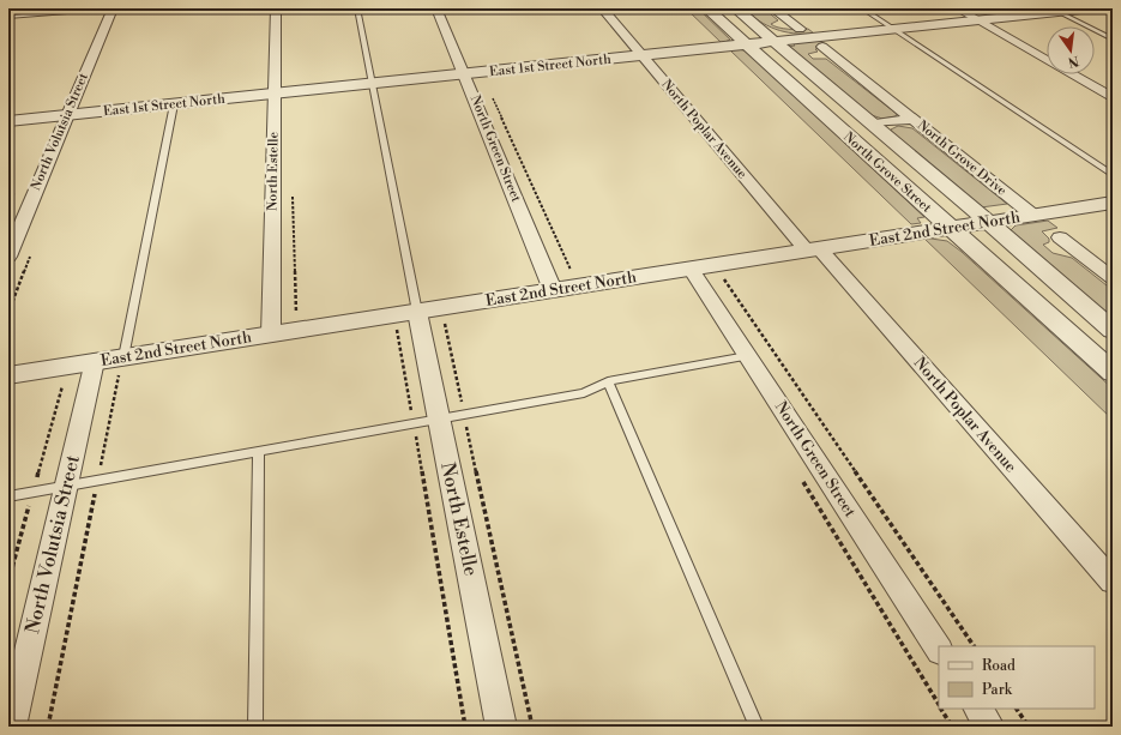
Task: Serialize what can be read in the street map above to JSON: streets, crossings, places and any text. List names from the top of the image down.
{
  "streets": {
    "street": [
      "East 1st Street North",
      "North Poplar Avenue",
      "North Volutsia Street",
      "North Green Street",
      "North Grove Drive",
      "North Estelle",
      "North Grove Street",
      "East 2nd Street North"
    ]
  },
  "crossings": [
    ["East 1st Street North", "North Poplar Avenue"],
    ["East 1st Street North", "North Volutsia Street"],
    ["East 1st Street North", "North Green Street"],
    ["East 1st Street North", "North Grove Drive"],
    ["East 1st Street North", "North Estelle"],
    ["East 1st Street North", "North Grove Street"],
    ["North Poplar Avenue", "East 2nd Street North"],
    ["North Volutsia Street", "East 2nd Street North"],
    ["North Green Street", "East 2nd Street North"],
    ["North Grove Drive", "North Grove Street"],
    ["North Grove Drive", "East 2nd Street North"],
    ["North Estelle", "East 2nd Street North"],
    ["North Grove Street", "East 2nd Street North"]
  ],
  "legend": ["Road", "Park"],
  "north": "bottom"
}
